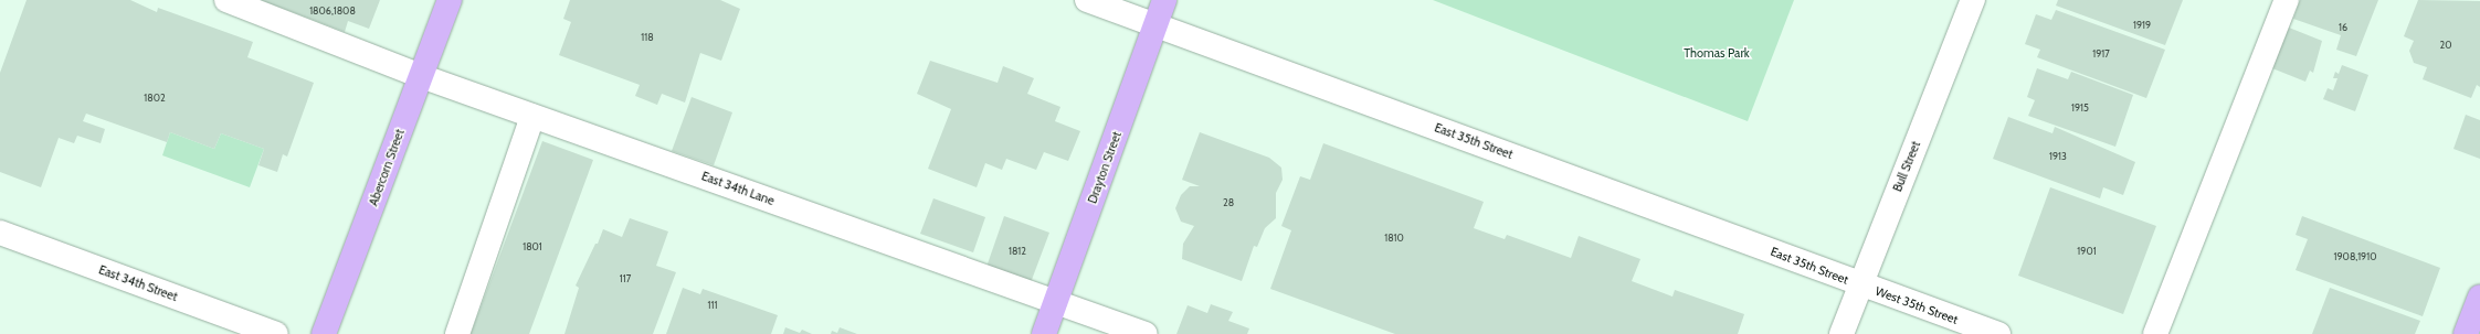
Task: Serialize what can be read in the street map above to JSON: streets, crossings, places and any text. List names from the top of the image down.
{
  "streets": {
    "main road": ["Abercorn Street", "Drayton Street"],
    "street": [
      "East 35th Street",
      "Bull Street",
      "East 34th Lane",
      "East 34th Street",
      "West 35th Street"
    ]
  },
  "crossings": [
    ["East 35th Street", "Bull Street"],
    ["East 35th Street", "Drayton Street"],
    ["East 35th Street", "West 35th Street"],
    ["Bull Street", "West 35th Street"],
    ["Abercorn Street", "East 34th Lane"],
    ["Drayton Street", "East 34th Lane"]
  ],
  "parks": ["Thomas Park"],
  "house_numbers": [
    "1806,1808",
    "1919",
    "16",
    "118",
    "20",
    "1917",
    "1802",
    "1915",
    "1913",
    "28",
    "1810",
    "1801",
    "1812",
    "1901",
    "1908,1910",
    "117",
    "111"
  ]
}
